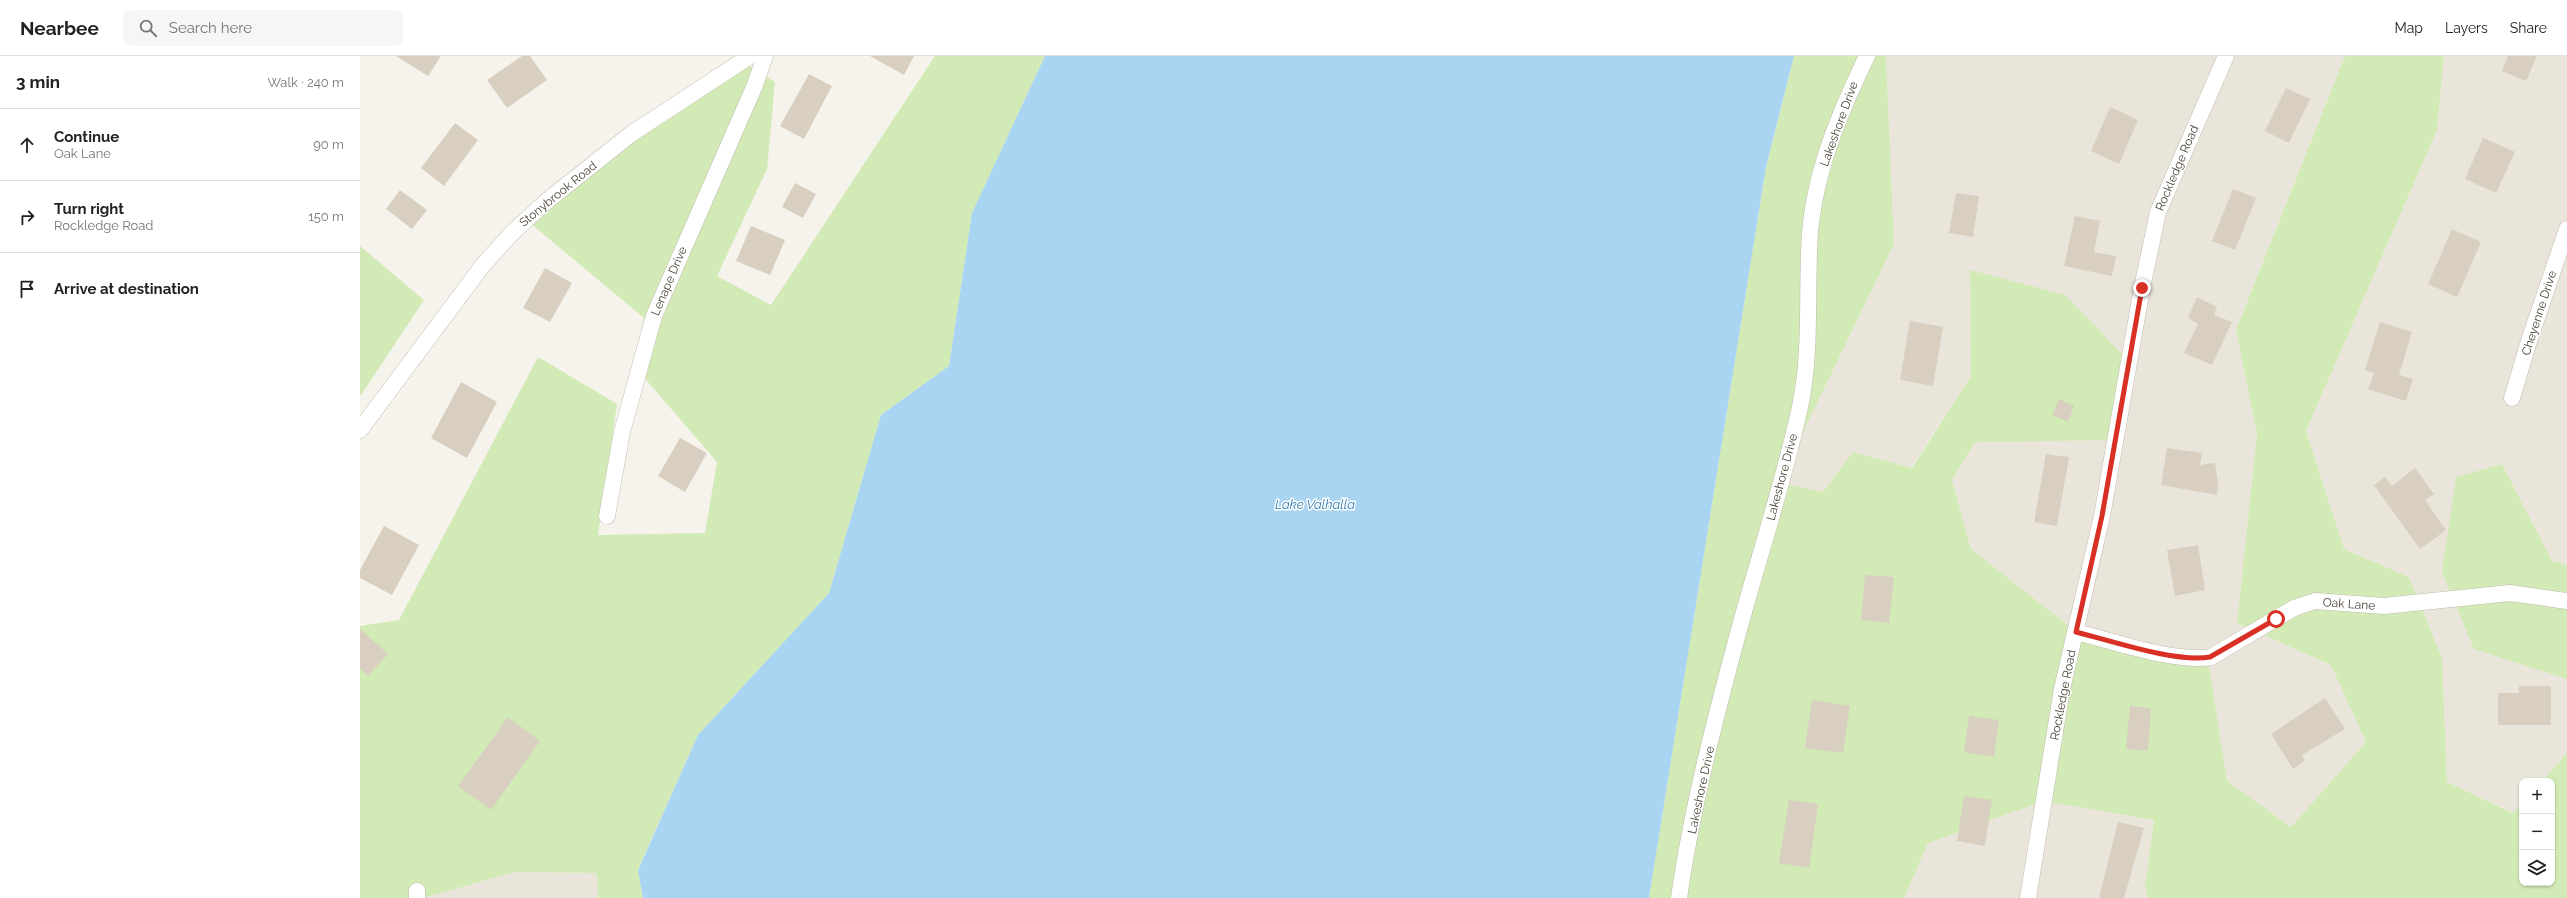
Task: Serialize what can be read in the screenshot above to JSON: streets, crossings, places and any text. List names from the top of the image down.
{
  "streets": {
    "street": [
      "Lakeshore Drive",
      "Rockledge Road",
      "Stonybrook Road",
      "Lenape Drive",
      "Cheyenne Drive",
      "Oak Lane"
    ]
  },
  "crossings": [
    ["Rockledge Road", "Oak Lane"]
  ],
  "water": ["Lake Valhalla"],
  "page": {
    "header": "Nearbee",
    "search": "Search here",
    "nav": ["Map", "Layers", "Share"],
    "heading": ["3 min", "Walk · 240 m"],
    "list": [
      ["Continue", "Oak Lane", "90 m"],
      ["Turn right", "Rockledge Road", "150 m"],
      "Arrive at destination"
    ],
    "map_buttons": ["+", "−"]
  }
}
